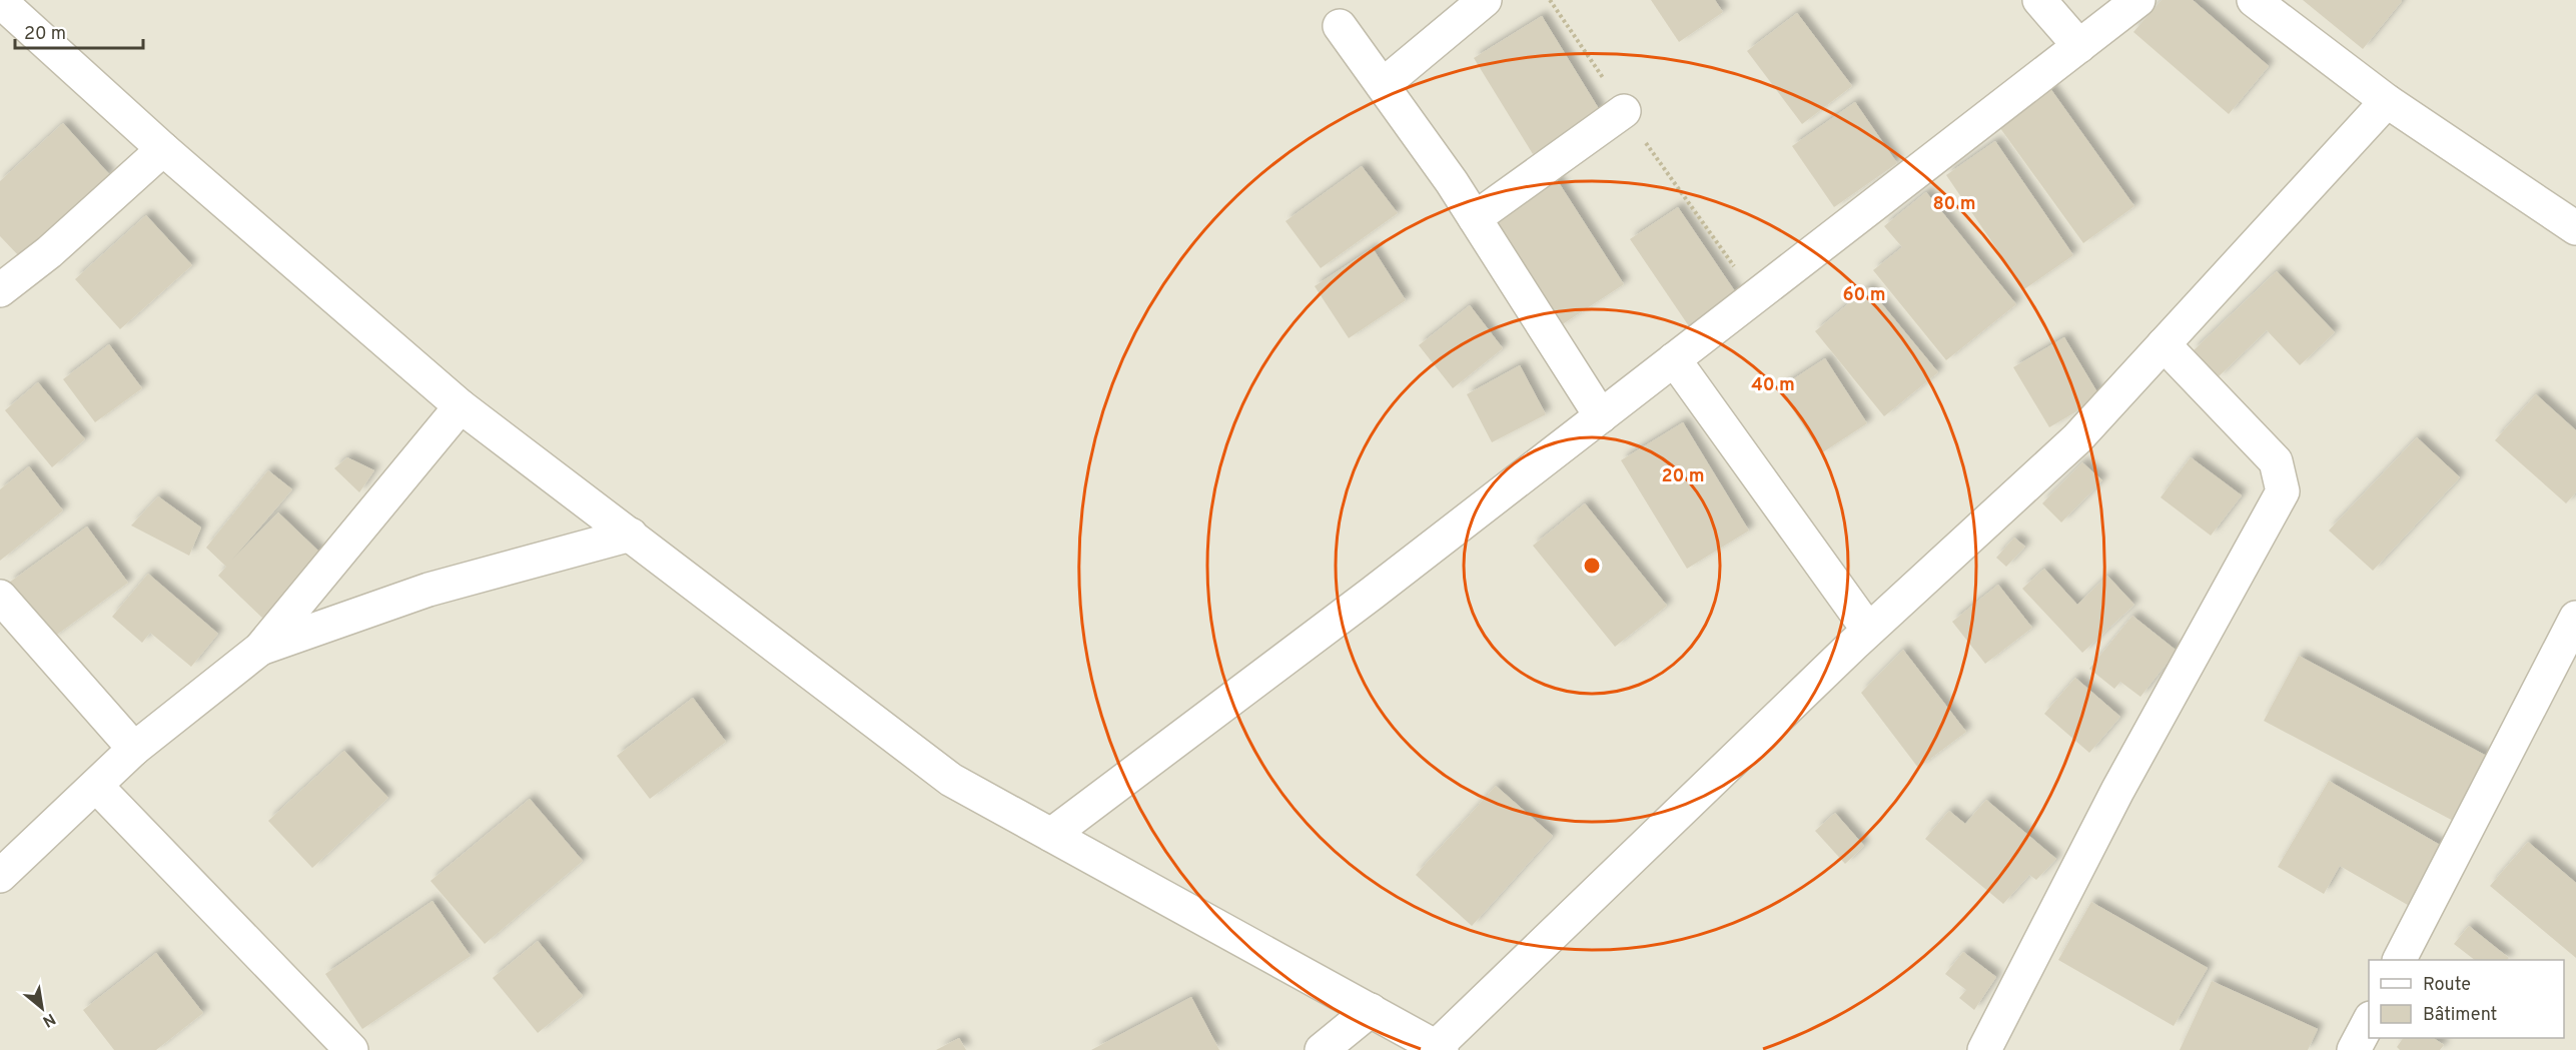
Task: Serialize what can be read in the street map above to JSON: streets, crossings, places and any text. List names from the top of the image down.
{
  "legend": ["Route", "Bâtiment"],
  "scale_bar": "20 m",
  "north": "bottom right",
  "rings": [
    "80 m",
    "60 m",
    "40 m",
    "20 m"
  ]
}
